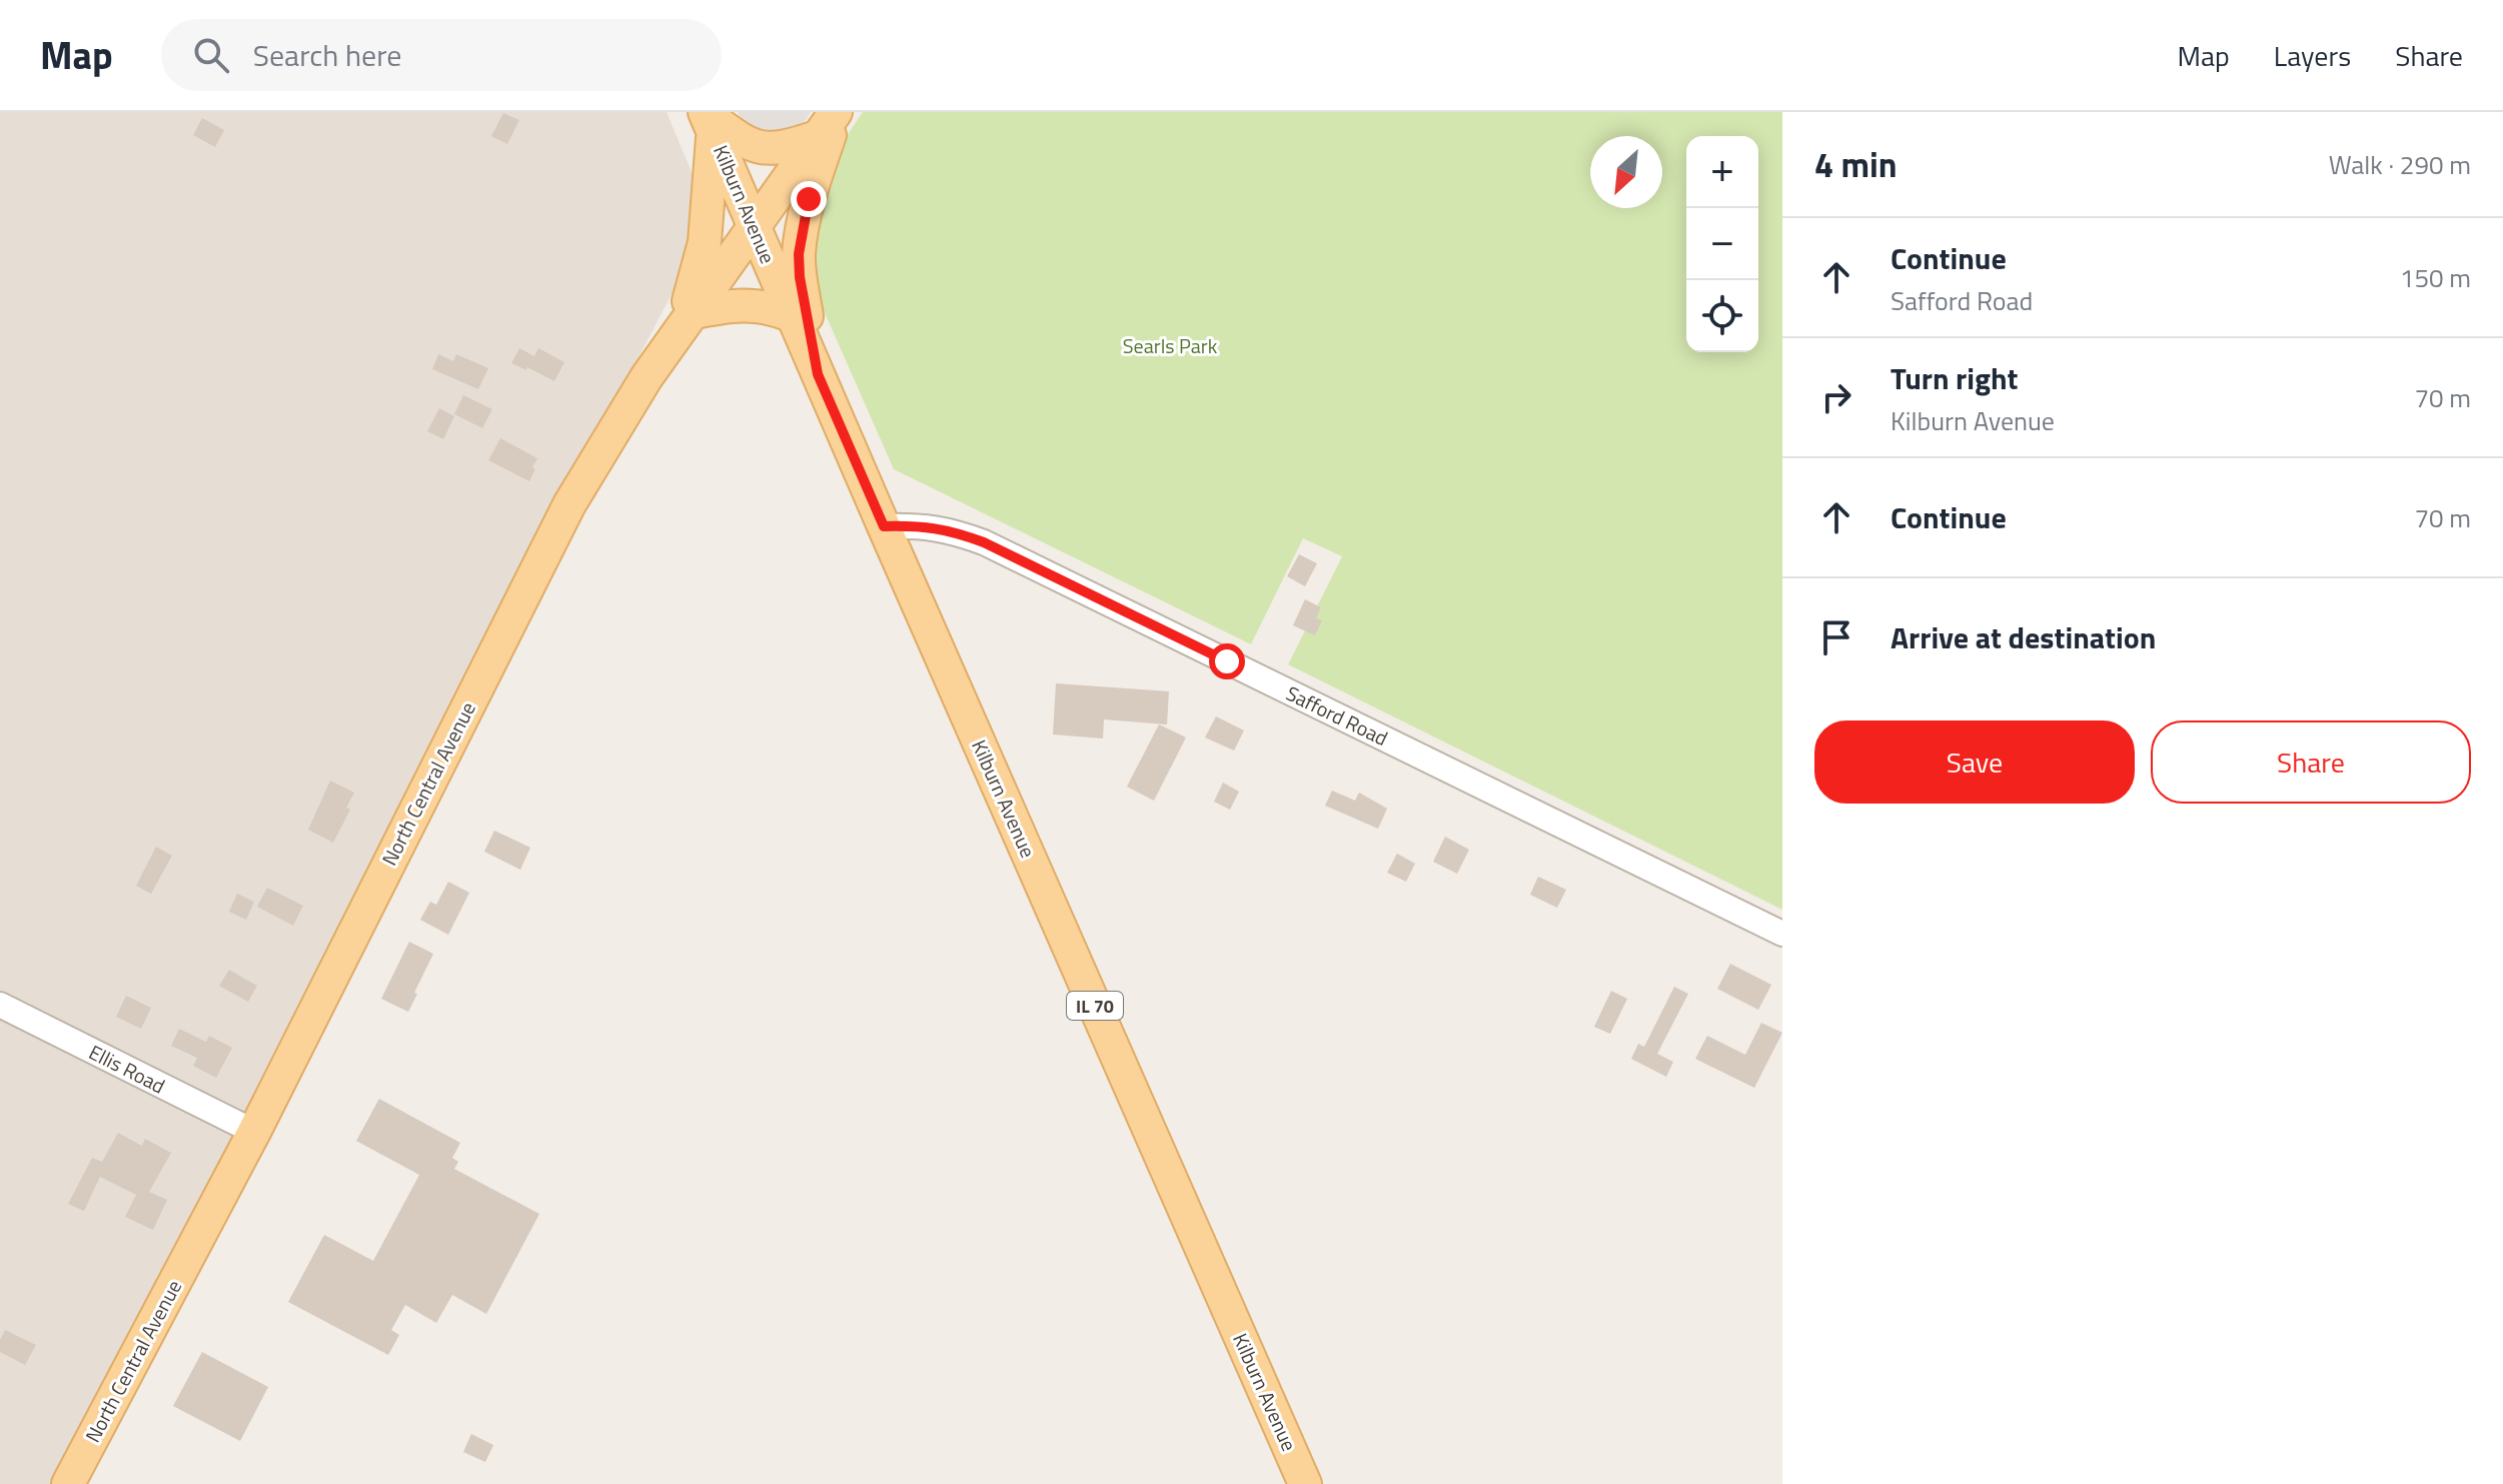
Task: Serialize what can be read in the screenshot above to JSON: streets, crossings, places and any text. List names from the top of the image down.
{
  "streets": {
    "main road": ["Kilburn Avenue", "North Central Avenue", "IL 70"],
    "street": ["Safford Road", "Ellis Road"]
  },
  "crossings": [
    ["Kilburn Avenue", "Safford Road"],
    ["Kilburn Avenue", "North Central Avenue"],
    ["North Central Avenue", "Ellis Road"]
  ],
  "parks": ["Searls Park"],
  "north": "bottom left",
  "page": {
    "header": "Map",
    "search": "Search here",
    "nav": ["Map", "Layers", "Share"],
    "heading": ["4 min", "Walk · 290 m"],
    "map_buttons": ["+", "−"],
    "list": [
      ["Continue", "Safford Road", "150 m"],
      ["Turn right", "Kilburn Avenue", "70 m"],
      ["Continue", "70 m"],
      "Arrive at destination"
    ],
    "buttons": ["Save", "Share"]
  }
}
